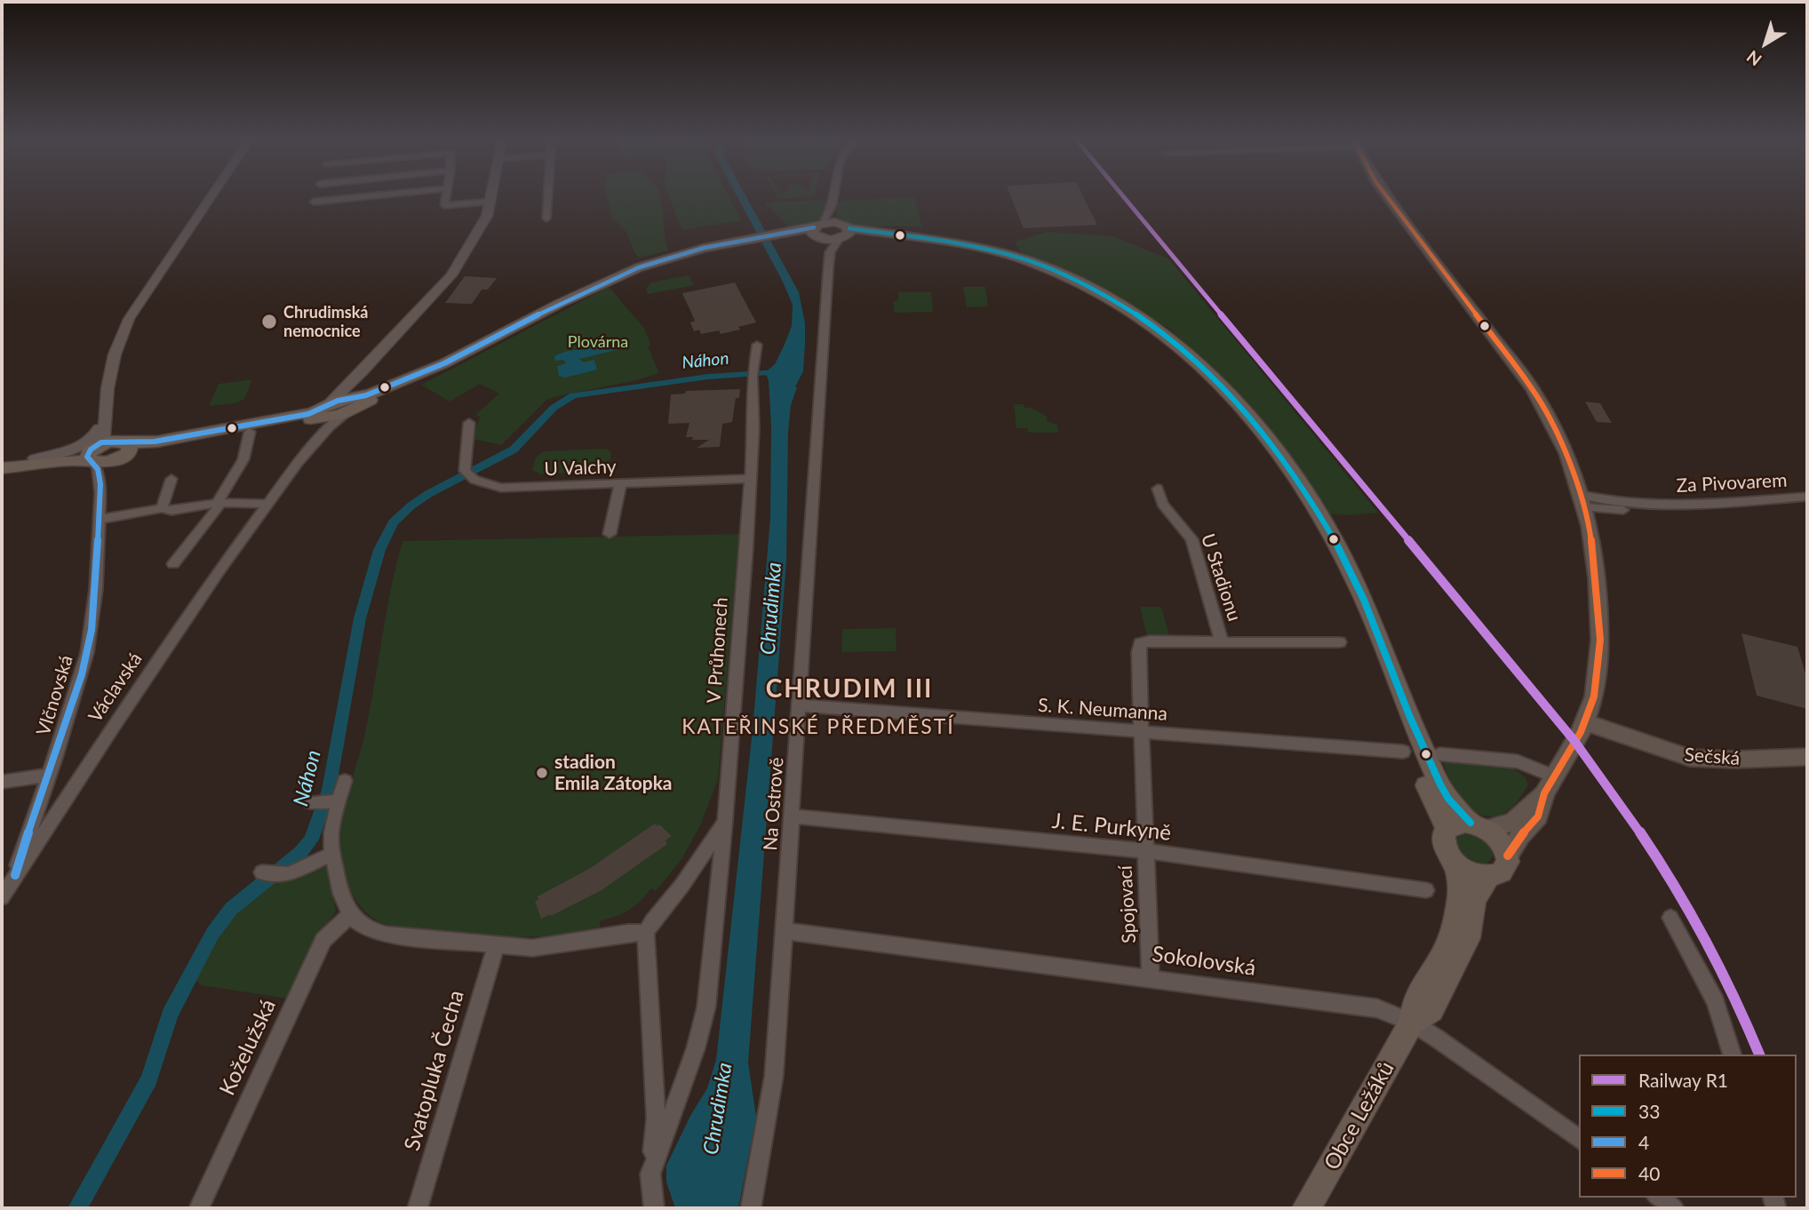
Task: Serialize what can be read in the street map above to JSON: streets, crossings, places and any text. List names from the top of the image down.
{
  "streets": {
    "main road": ["Sečská", "Obce Ležáků"],
    "street": [
      "U Valchy",
      "Za Pivovarem",
      "U Stadionu",
      "V Průhonech",
      "Václavská",
      "Vlčnovská",
      "S. K. Neumanna",
      "Na Ostrově",
      "J. E. Purkyně",
      "Spojovací",
      "Sokolovská",
      "Koželužská",
      "Svatopluka Čecha"
    ]
  },
  "crossings": [
    ["U Valchy", "V Průhonech"],
    ["U Stadionu", "Spojovací"],
    ["Václavská", "Vlčnovská"],
    ["S. K. Neumanna", "Na Ostrově"],
    ["S. K. Neumanna", "Spojovací"],
    ["Na Ostrově", "J. E. Purkyně"],
    ["Na Ostrově", "Sokolovská"],
    ["J. E. Purkyně", "Spojovací"],
    ["Spojovací", "Sokolovská"],
    ["Sokolovská", "Obce Ležáků"]
  ],
  "districts": ["CHRUDIM III", "KATEŘINSKÉ PŘEDMĚSTÍ"],
  "water": ["Náhon", "Chrudimka"],
  "parks": ["Plovárna"],
  "places": ["Chrudimská nemocnice", "stadion Emila Zátopka"],
  "lines": [
    "rail line R1",
    "transit line 40",
    "transit line 4",
    "transit line 33"
  ],
  "legend": [
    "Railway R1",
    "33",
    "4",
    "40"
  ],
  "north": "bottom left"
}
